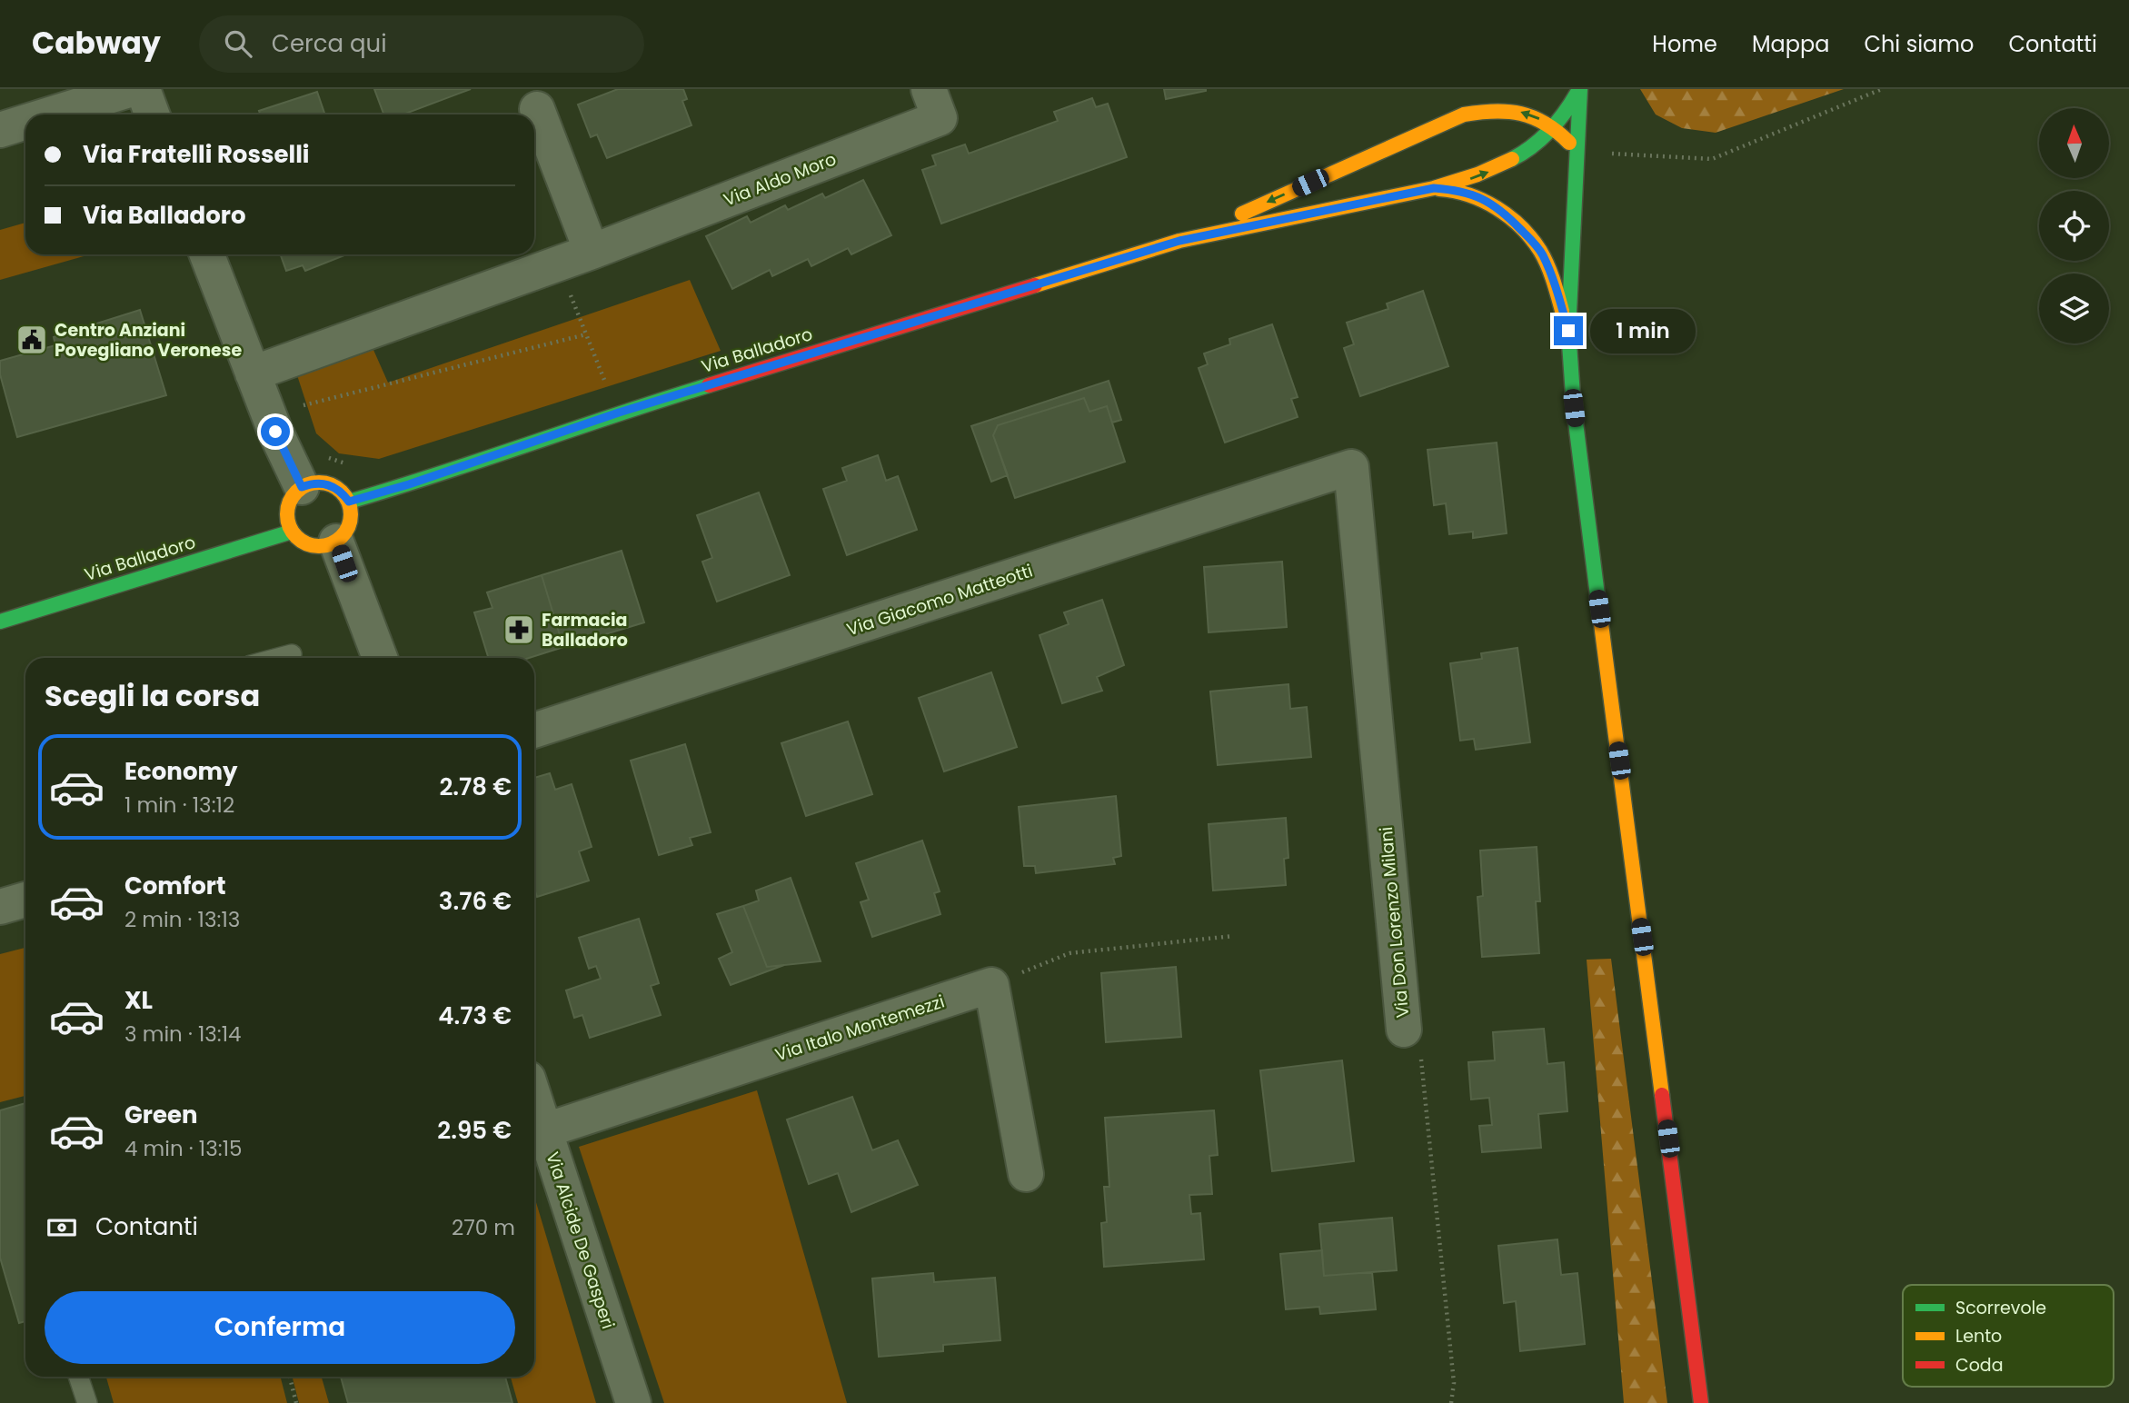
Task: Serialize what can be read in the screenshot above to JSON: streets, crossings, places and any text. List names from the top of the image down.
{
  "streets": {
    "street": [
      "Via Aldo Moro",
      "Via Balladoro",
      "Via Giacomo Matteotti",
      "Via Don Lorenzo Milani",
      "Via Italo Montemezzi",
      "Via Alcide De Gasperi"
    ]
  },
  "crossings": [
    ["Via Giacomo Matteotti", "Via Don Lorenzo Milani"],
    ["Via Italo Montemezzi", "Via Alcide De Gasperi"]
  ],
  "places": {
    "public building": ["Centro Anziani Povegliano Veronese"],
    "pharmacy": ["Farmacia Balladoro"]
  },
  "legend": ["Scorrevole", "Lento", "Coda"],
  "north": "top",
  "page": {
    "header": "Cabway",
    "search": "Cerca qui",
    "nav": [
      "Home",
      "Mappa",
      "Chi siamo",
      "Contatti"
    ],
    "banner": ["Via Fratelli Rosselli", "Via Balladoro"],
    "bubble": "1 min",
    "heading": "Scegli la corsa",
    "list": [
      {
        "name": "Economy",
        "note": "1 min · 13:12",
        "value": "2.78 €"
      },
      {
        "name": "Comfort",
        "note": "2 min · 13:13",
        "value": "3.76 €"
      },
      {
        "name": "XL",
        "note": "3 min · 13:14",
        "value": "4.73 €"
      },
      {
        "name": "Green",
        "note": "4 min · 13:15",
        "value": "2.95 €"
      }
    ],
    "pay": ["Contanti", "270 m"],
    "buttons": "Conferma"
  }
}
